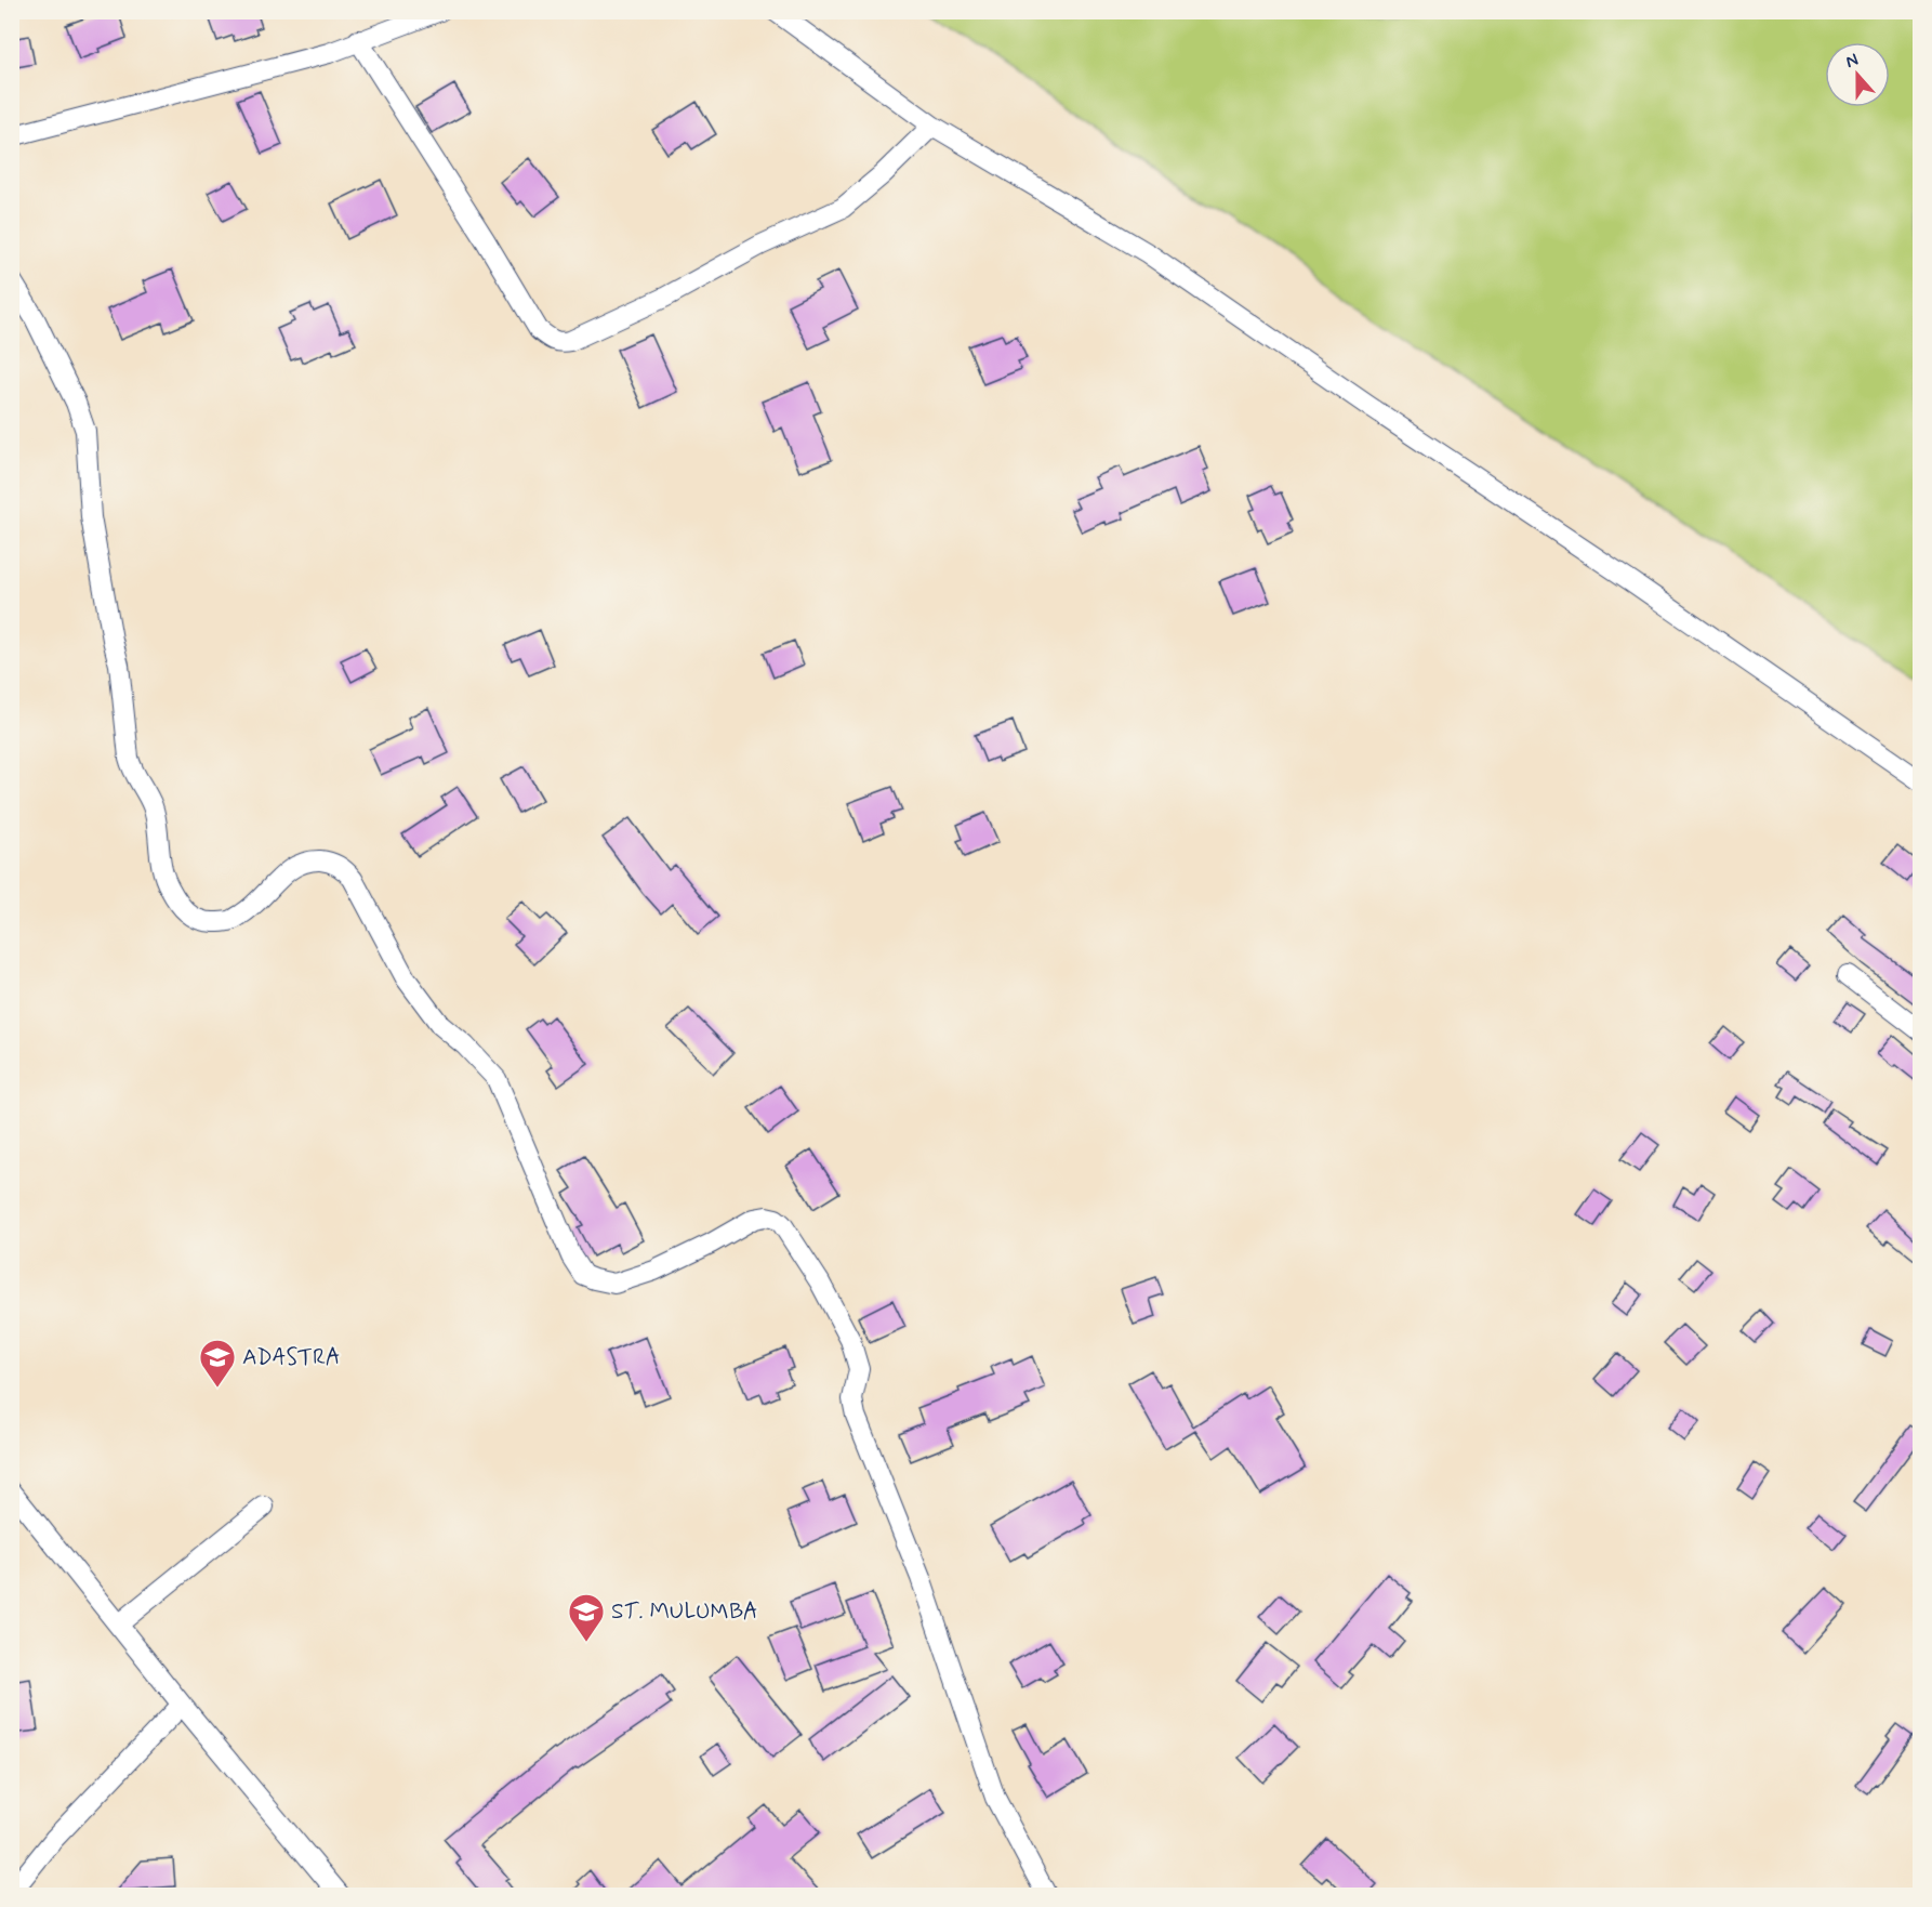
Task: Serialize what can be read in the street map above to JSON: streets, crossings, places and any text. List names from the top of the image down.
{
  "places": {
    "school or university": ["ADASTRA", "ST. MULUMBA"]
  },
  "north": "top"
}
